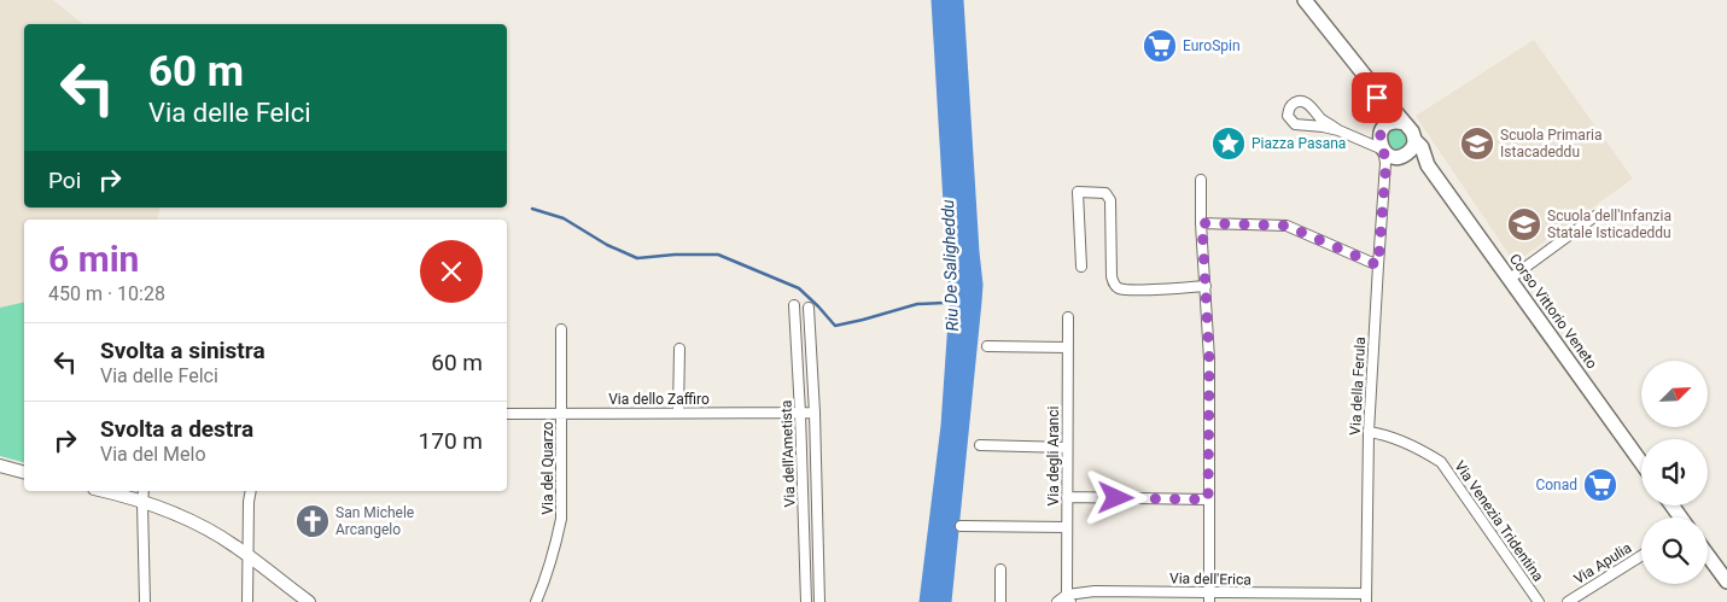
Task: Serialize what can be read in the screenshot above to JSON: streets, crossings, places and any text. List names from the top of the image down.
{
  "streets": {
    "main road": ["Corso Vittorio Veneto"],
    "street": [
      "Via della Ferula",
      "Via dello Zaffiro",
      "Via dell'Ametista",
      "Via degli Aranci",
      "Via del Quarzo",
      "Via Venezia Tridentina",
      "Via Apulia",
      "Via dell'Erica"
    ]
  },
  "crossings": [
    ["Corso Vittorio Veneto", "Via della Ferula"],
    ["Via della Ferula", "Via Venezia Tridentina"],
    ["Via della Ferula", "Via dell'Erica"],
    ["Via dello Zaffiro", "Via dell'Ametista"],
    ["Via dello Zaffiro", "Via del Quarzo"],
    ["Via degli Aranci", "Via dell'Erica"]
  ],
  "water": ["Riu De Saligheddu"],
  "places": {
    "supermarket": ["EuroSpin", "Conad"],
    "place": ["Piazza Pasana"],
    "school or university": ["Scuola Primaria Istacadeddu", "Scuola dell'Infanzia Statale Isticadeddu"],
    "church": ["San Michele Arcangelo"]
  },
  "north": "top right",
  "page": {
    "turn": ["60 m", "Via delle Felci"],
    "then": "Poi",
    "heading": ["6 min", "450 m · 10:28"],
    "list": [
      {
        "name": "Svolta a sinistra",
        "note": "Via delle Felci",
        "value": "60 m"
      },
      {
        "name": "Svolta a destra",
        "note": "Via del Melo",
        "value": "170 m"
      }
    ]
  }
}
